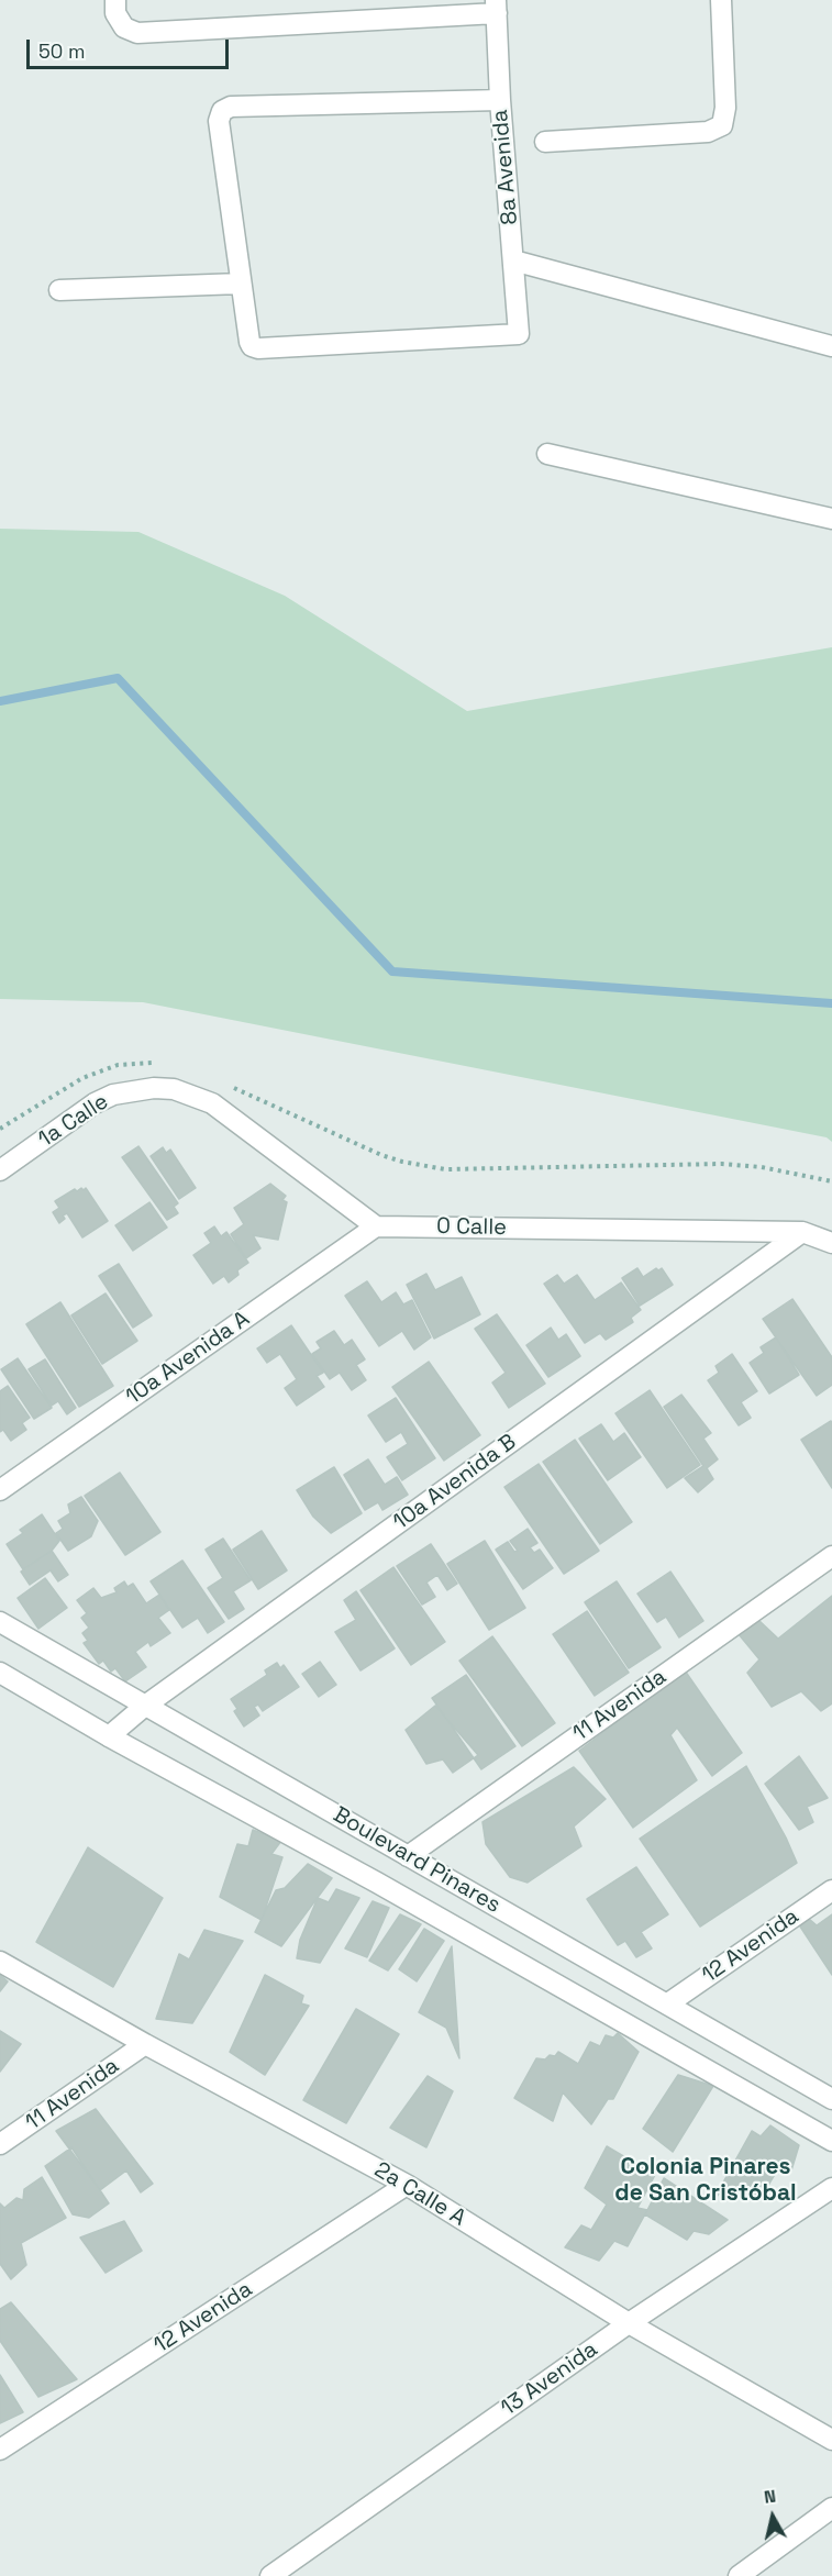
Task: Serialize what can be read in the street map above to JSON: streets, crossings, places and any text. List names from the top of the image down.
{
  "streets": {
    "street": [
      "8a Avenida",
      "1a Calle",
      "0 Calle",
      "10a Avenida A",
      "10a Avenida B",
      "11 Avenida",
      "Boulevard Pinares",
      "12 Avenida",
      "2a Calle A",
      "13 Avenida"
    ]
  },
  "crossings": [
    ["1a Calle", "0 Calle"],
    ["1a Calle", "10a Avenida A"],
    ["0 Calle", "10a Avenida A"],
    ["0 Calle", "10a Avenida B"],
    ["10a Avenida B", "Boulevard Pinares"],
    ["11 Avenida", "Boulevard Pinares"],
    ["11 Avenida", "2a Calle A"],
    ["Boulevard Pinares", "12 Avenida"],
    ["12 Avenida", "2a Calle A"],
    ["2a Calle A", "13 Avenida"]
  ],
  "districts": ["Colonia Pinares de San Cristóbal"],
  "scale_bar": "50 m",
  "north": "top"
}
